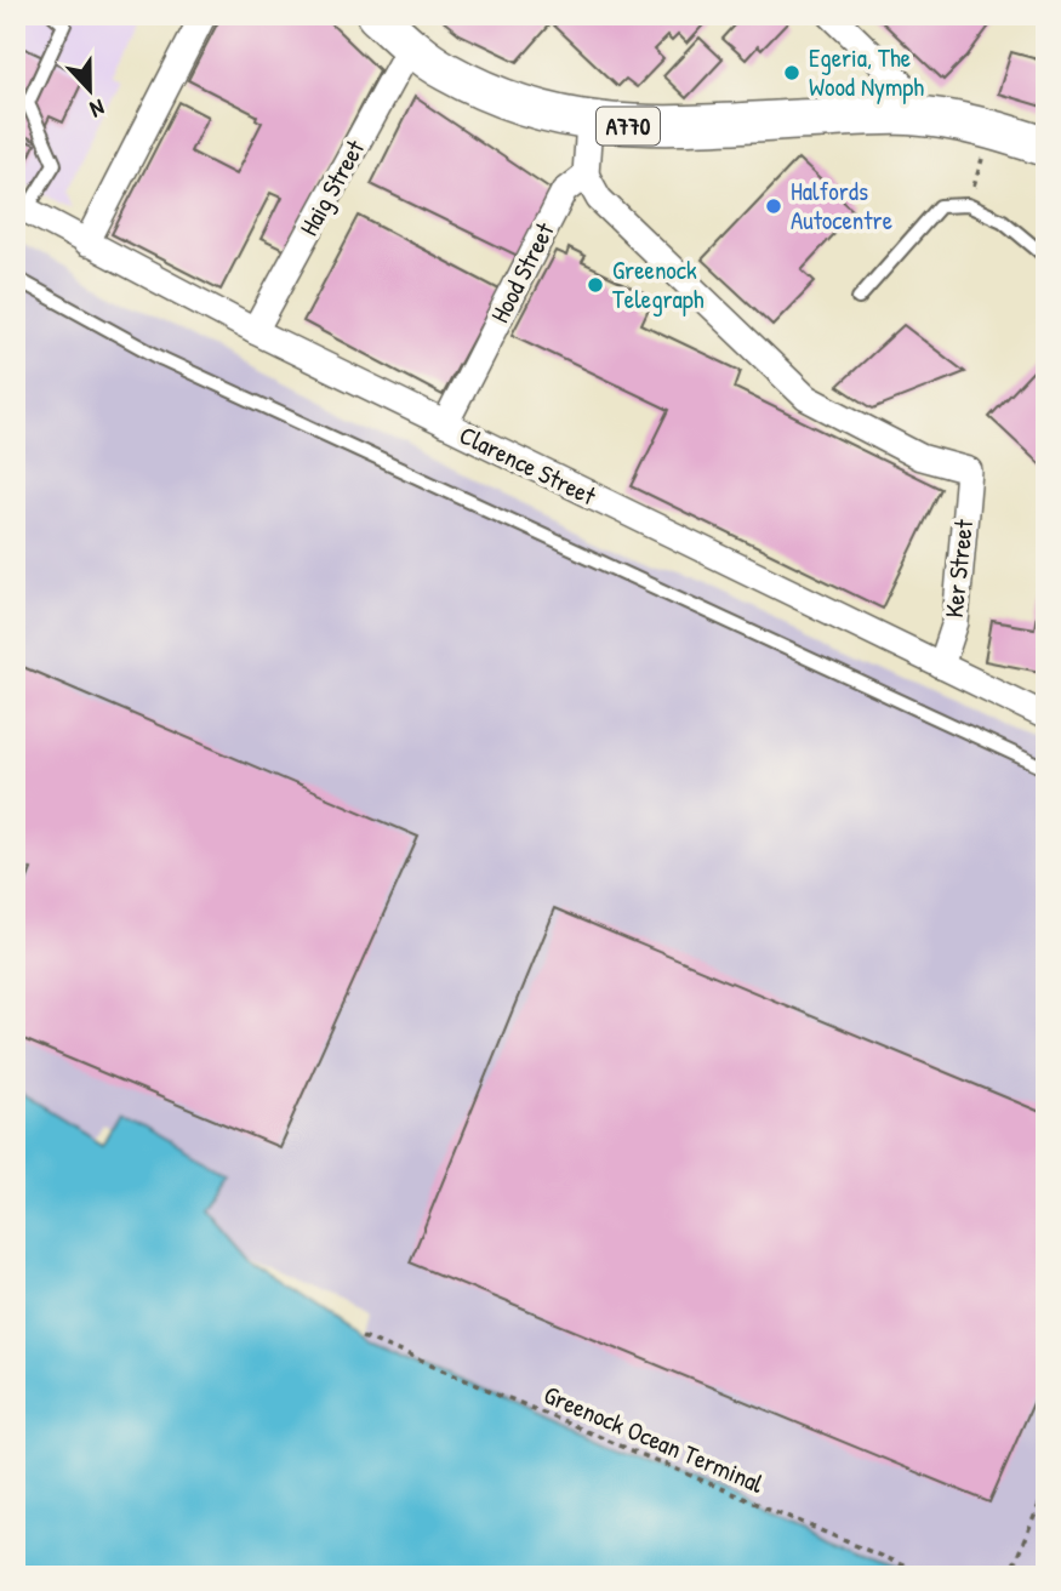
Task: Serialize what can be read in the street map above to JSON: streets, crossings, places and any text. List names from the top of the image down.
{
  "streets": {
    "main road": ["A770"],
    "street": [
      "Haig Street",
      "Hood Street",
      "Clarence Street",
      "Ker Street"
    ],
    "path": ["Greenock Ocean Terminal"]
  },
  "crossings": [
    ["A770", "Haig Street"],
    ["Haig Street", "Clarence Street"],
    ["Hood Street", "Clarence Street"],
    ["Hood Street", "Ker Street"],
    ["Clarence Street", "Ker Street"]
  ],
  "places": ["Egeria, The Wood Nymph", "Halfords Autocentre", "Greenock Telegraph"],
  "north": "bottom"
}
